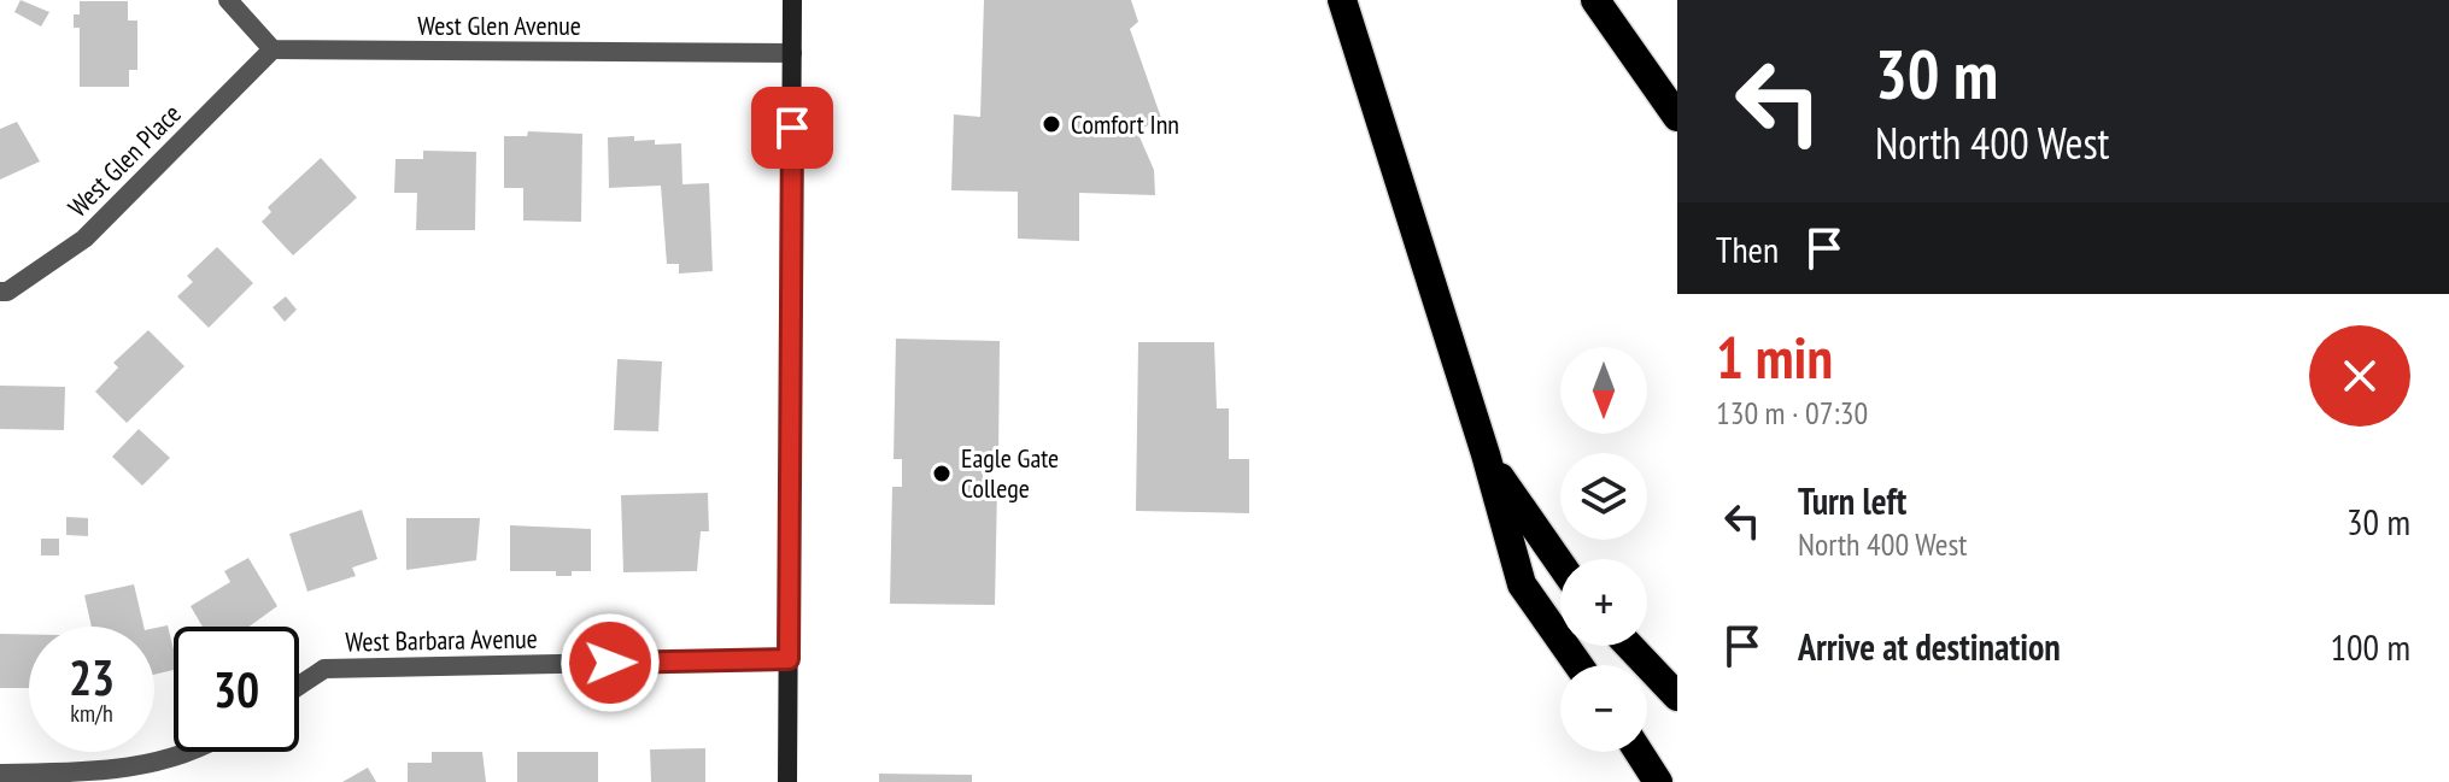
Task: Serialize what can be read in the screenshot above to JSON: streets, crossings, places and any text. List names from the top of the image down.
{
  "streets": {
    "street": ["West Glen Avenue", "West Glen Place", "West Barbara Avenue"]
  },
  "crossings": [
    ["West Glen Avenue", "West Glen Place"]
  ],
  "places": ["Comfort Inn", "Eagle Gate College"],
  "north": "bottom",
  "page": {
    "turn": ["30 m", "North 400 West"],
    "then": "Then",
    "heading": ["1 min", "130 m · 07:30"],
    "map_buttons": ["+", "−"],
    "list": [
      {
        "name": "Turn left",
        "note": "North 400 West",
        "value": "30 m"
      },
      {
        "name": "Arrive at destination",
        "value": "100 m"
      }
    ],
    "speed": "23 km/h",
    "limit": "30"
  }
}
